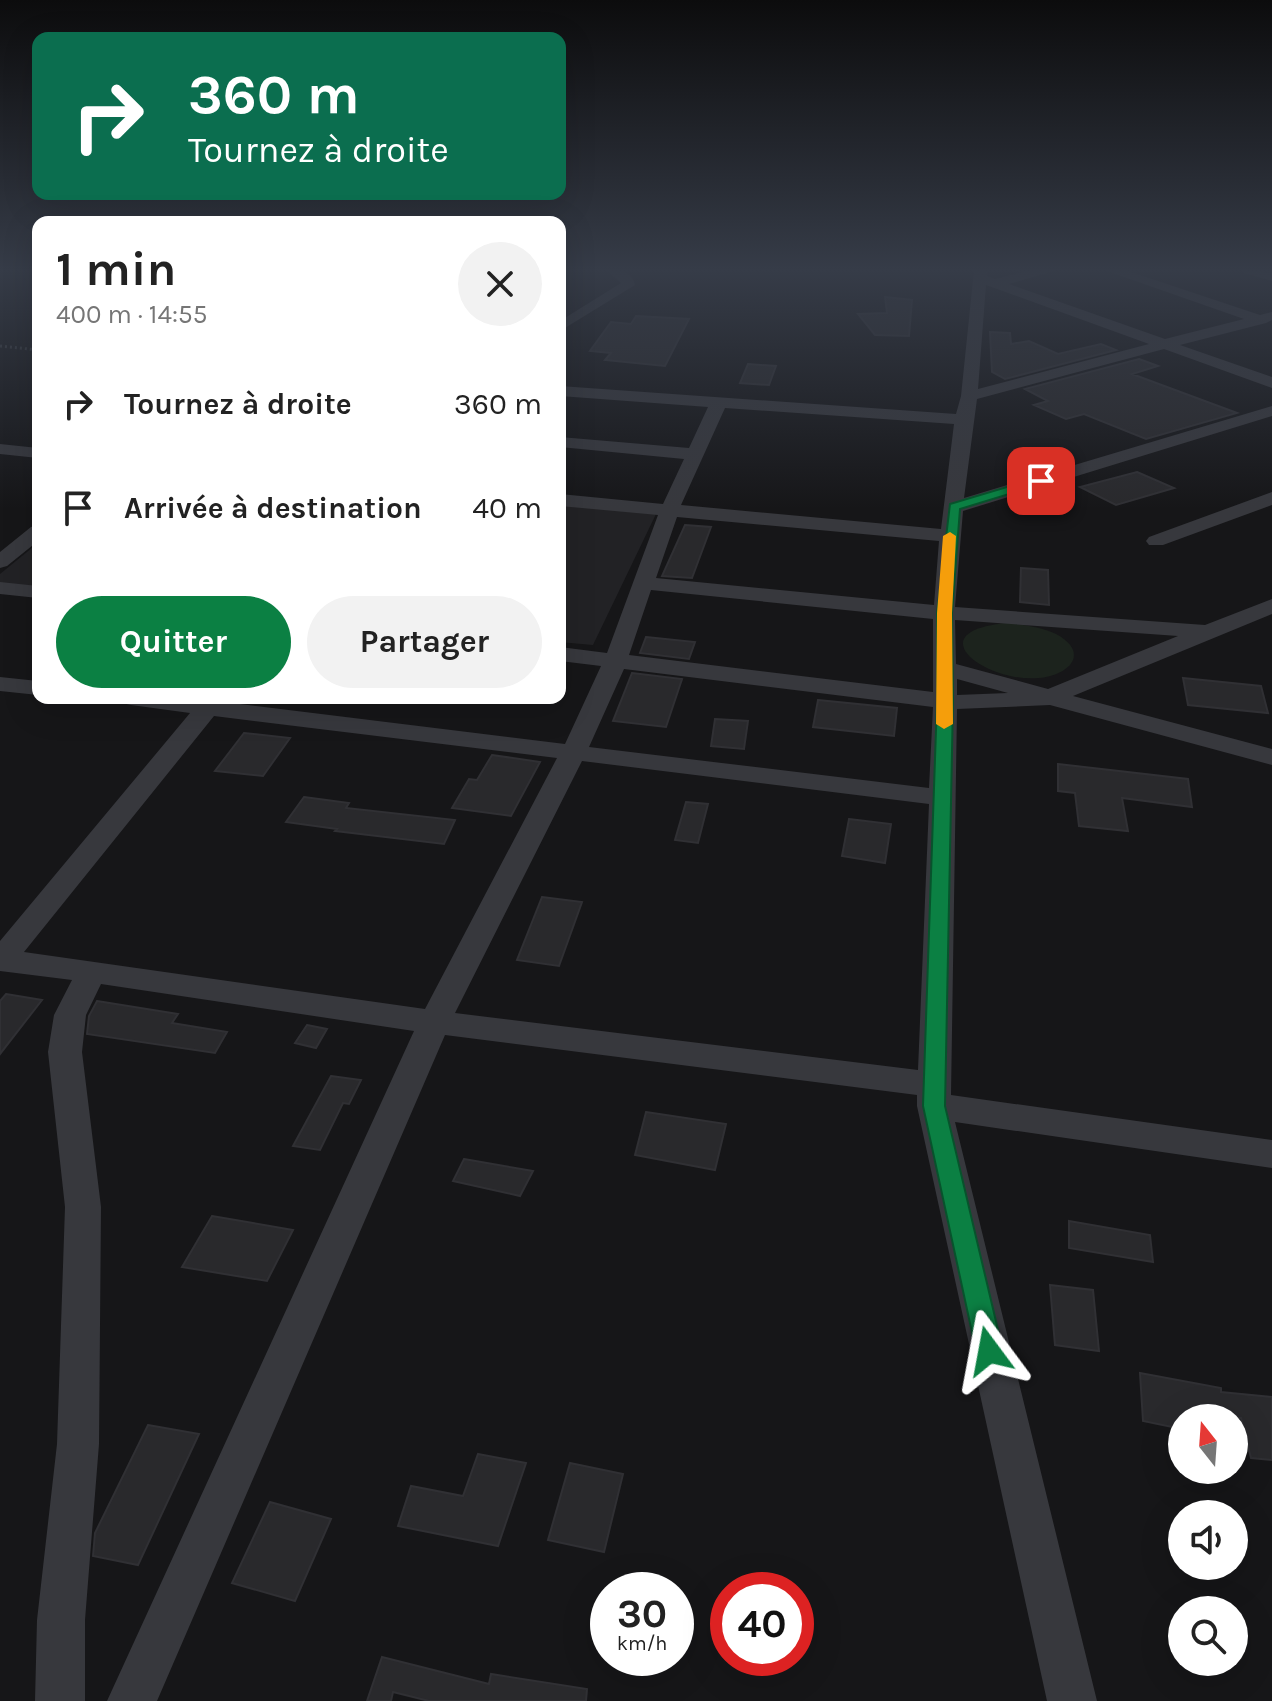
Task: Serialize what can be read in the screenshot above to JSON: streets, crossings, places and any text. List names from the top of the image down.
{
  "north": "top",
  "page": {
    "turn": ["360 m", "Tournez à droite"],
    "heading": ["1 min", "400 m · 14:55"],
    "list": [
      {
        "name": "Tournez à droite",
        "value": "360 m"
      },
      {
        "name": "Arrivée à destination",
        "value": "40 m"
      }
    ],
    "buttons": ["Quitter", "Partager"],
    "speed": "30 km/h",
    "limit": "40"
  }
}
